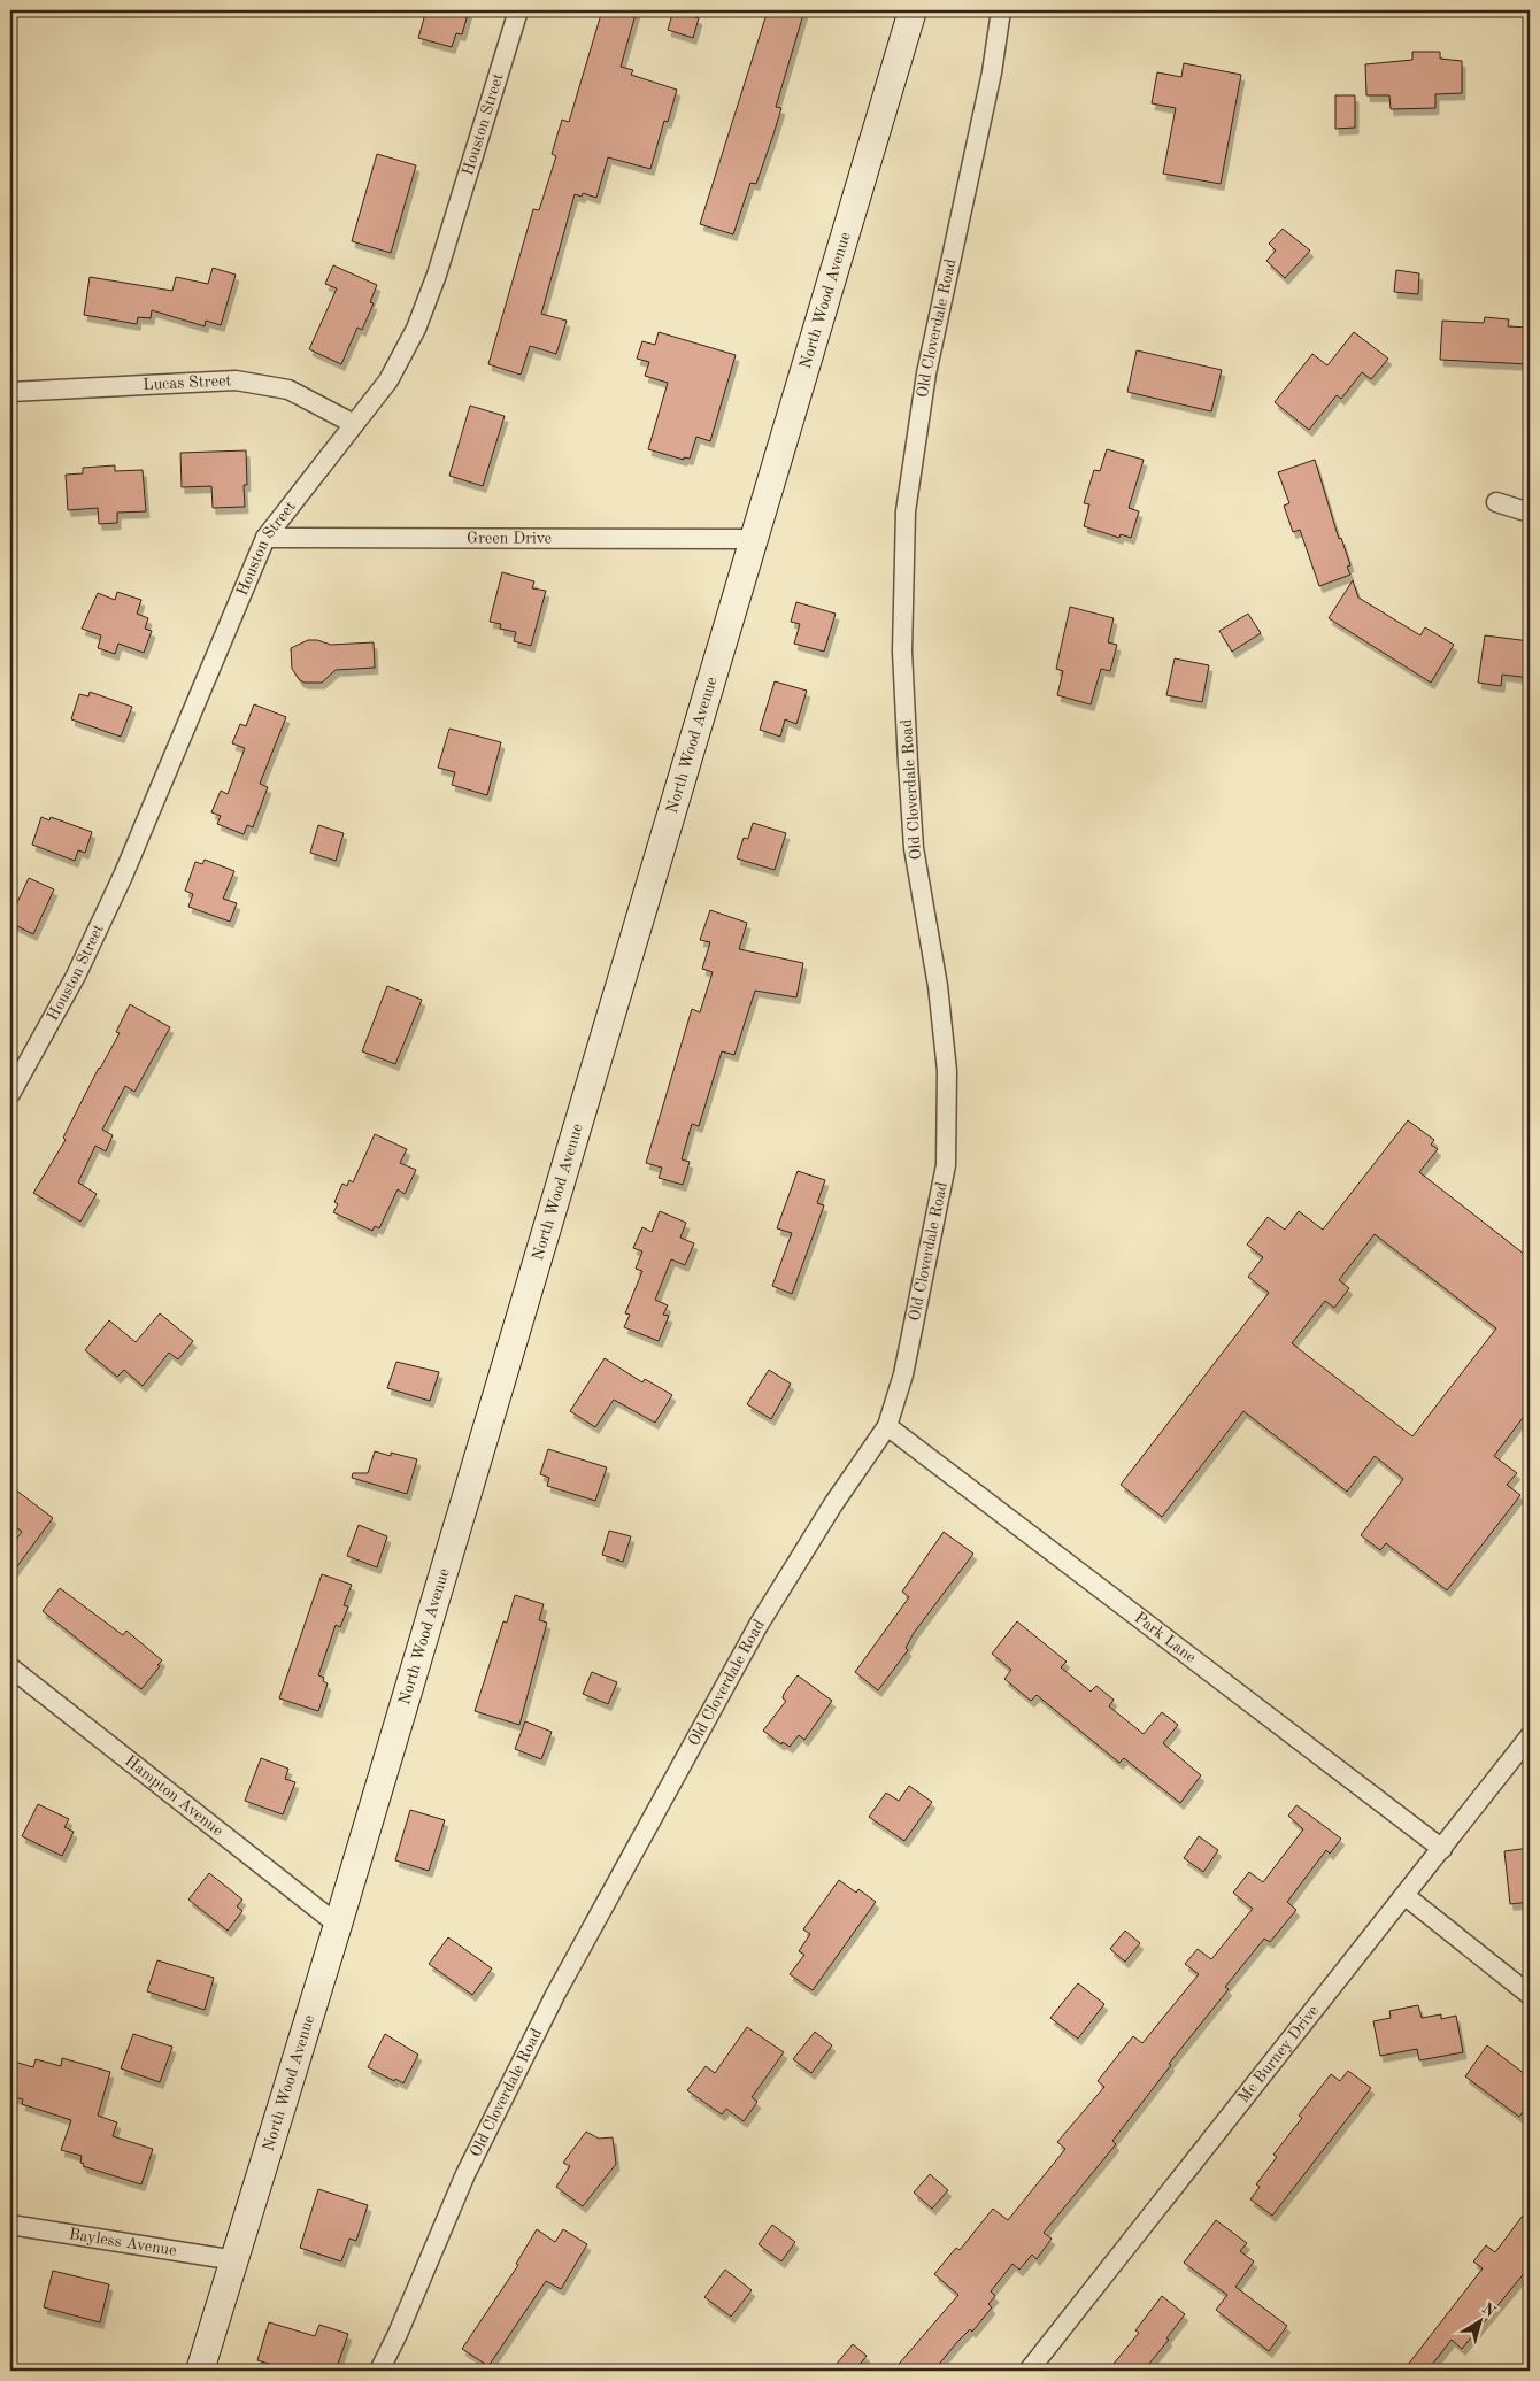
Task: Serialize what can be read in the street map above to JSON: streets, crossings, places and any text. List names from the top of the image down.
{
  "streets": {
    "main road": ["North Wood Avenue"],
    "street": [
      "Houston Street",
      "Old Cloverdale Road",
      "Lucas Street",
      "Green Drive",
      "Park Lane",
      "Hampton Avenue",
      "Mc Burney Drive",
      "Bayless Avenue"
    ]
  },
  "crossings": [
    ["Houston Street", "Lucas Street"],
    ["Houston Street", "Green Drive"],
    ["North Wood Avenue", "Green Drive"],
    ["North Wood Avenue", "Hampton Avenue"],
    ["North Wood Avenue", "Bayless Avenue"],
    ["Old Cloverdale Road", "Park Lane"],
    ["Park Lane", "Mc Burney Drive"]
  ],
  "north": "top right"
}
